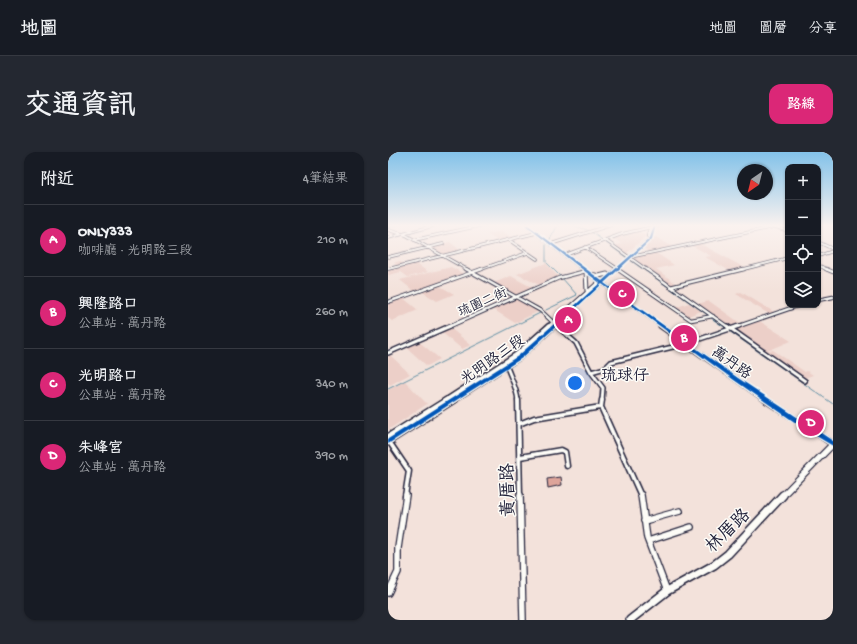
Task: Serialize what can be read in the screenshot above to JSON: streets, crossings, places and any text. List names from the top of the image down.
{
  "streets": {
    "street": [
      "琉園二街",
      "光明路三段",
      "萬丹路",
      "黃厝路",
      "林厝路"
    ]
  },
  "crossings": [
    ["琉園二街", "萬丹路"],
    ["光明路三段", "萬丹路"],
    ["光明路三段", "黃厝路"],
    ["萬丹路", "林厝路"]
  ],
  "districts": ["琉球仔"],
  "north": "bottom left",
  "page": {
    "header": "地圖",
    "nav": ["地圖", "圖層", "分享"],
    "title": "交通資訊",
    "buttons": "路線",
    "heading": ["附近", "4筆結果"],
    "map_buttons": ["+", "−"],
    "list": [
      {
        "mark": "A",
        "name": "ONLY333",
        "note": "咖啡廳 · 光明路三段",
        "value": "210 m"
      },
      {
        "mark": "B",
        "name": "興隆路口",
        "note": "公車站 · 萬丹路",
        "value": "260 m"
      },
      {
        "mark": "C",
        "name": "光明路口",
        "note": "公車站 · 萬丹路",
        "value": "340 m"
      },
      {
        "mark": "D",
        "name": "朱峰宮",
        "note": "公車站 · 萬丹路",
        "value": "390 m"
      }
    ],
    "pins": [
      "C",
      "A",
      "B",
      "D"
    ]
  }
}
